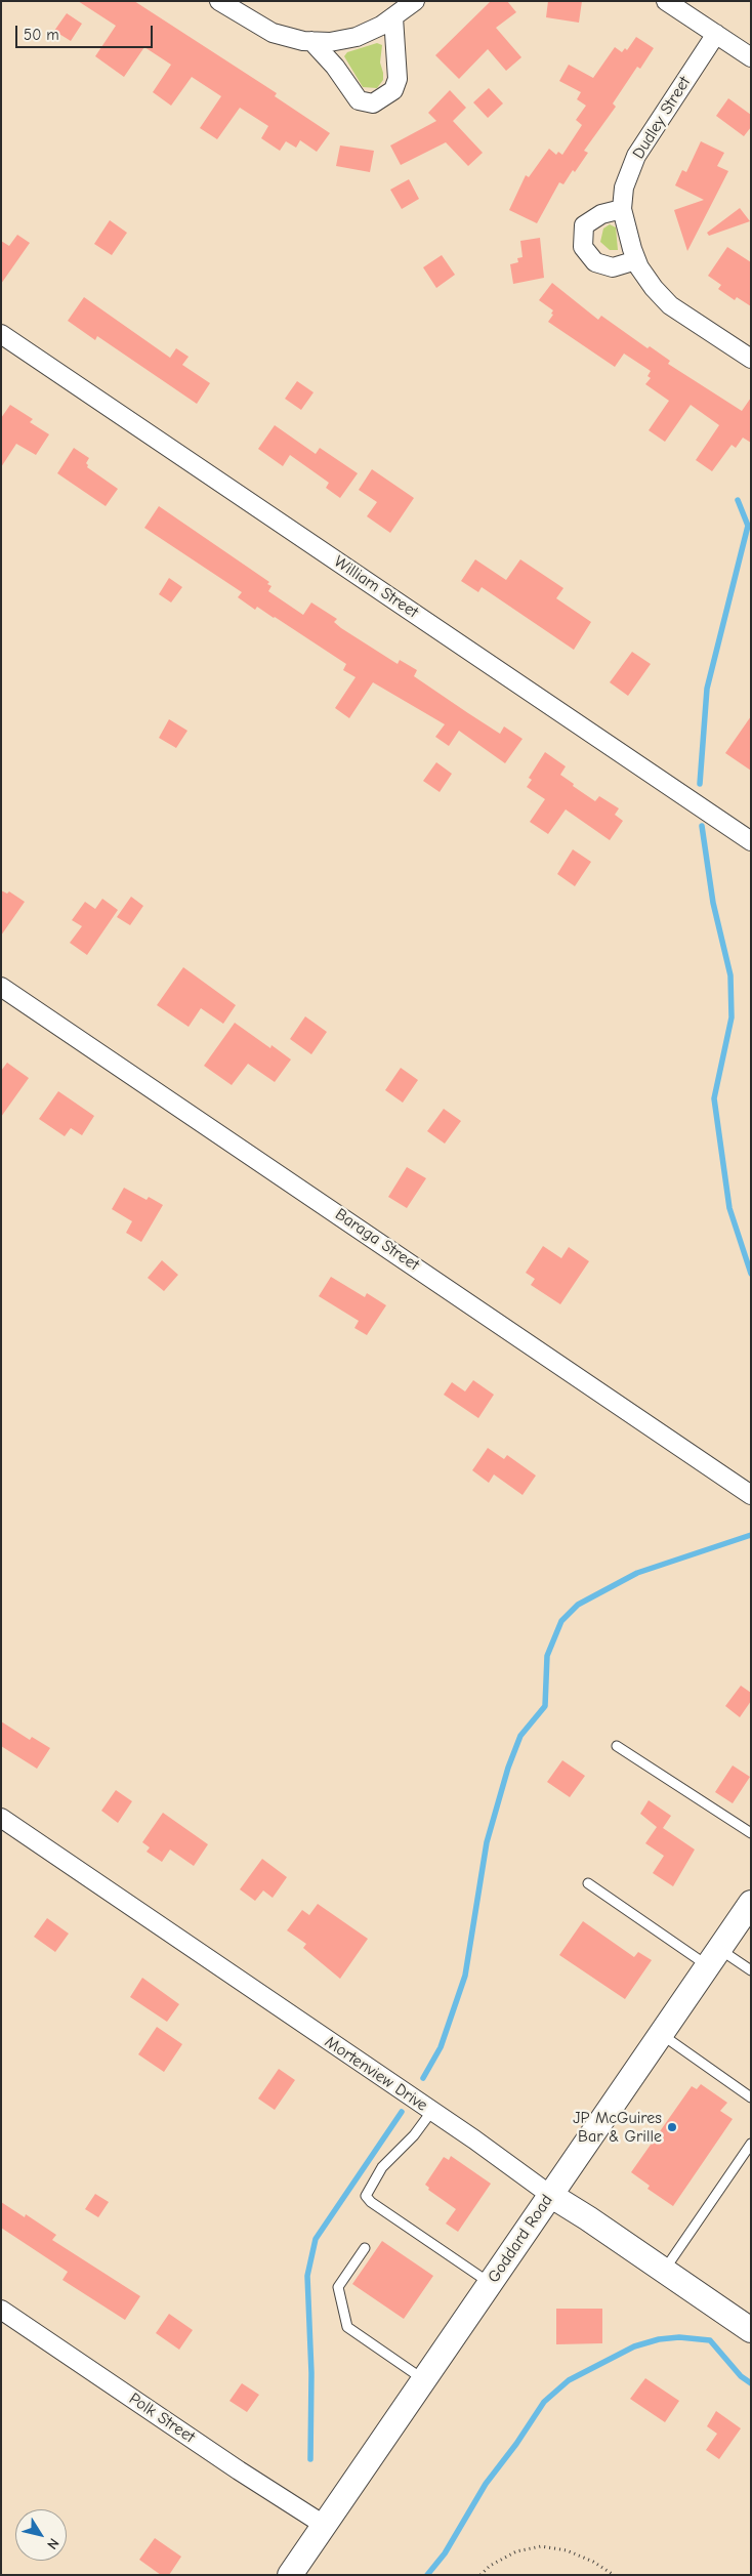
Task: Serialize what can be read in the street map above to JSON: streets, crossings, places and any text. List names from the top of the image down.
{
  "streets": {
    "main road": ["Mortenview Drive", "Goddard Road"],
    "street": [
      "Dudley Street",
      "William Street",
      "Baraga Street",
      "Polk Street"
    ]
  },
  "crossings": [
    ["Mortenview Drive", "Goddard Road"],
    ["Goddard Road", "Polk Street"]
  ],
  "places": ["JP McGuires Bar & Grille"],
  "scale_bar": "50 m",
  "north": "bottom right"
}
